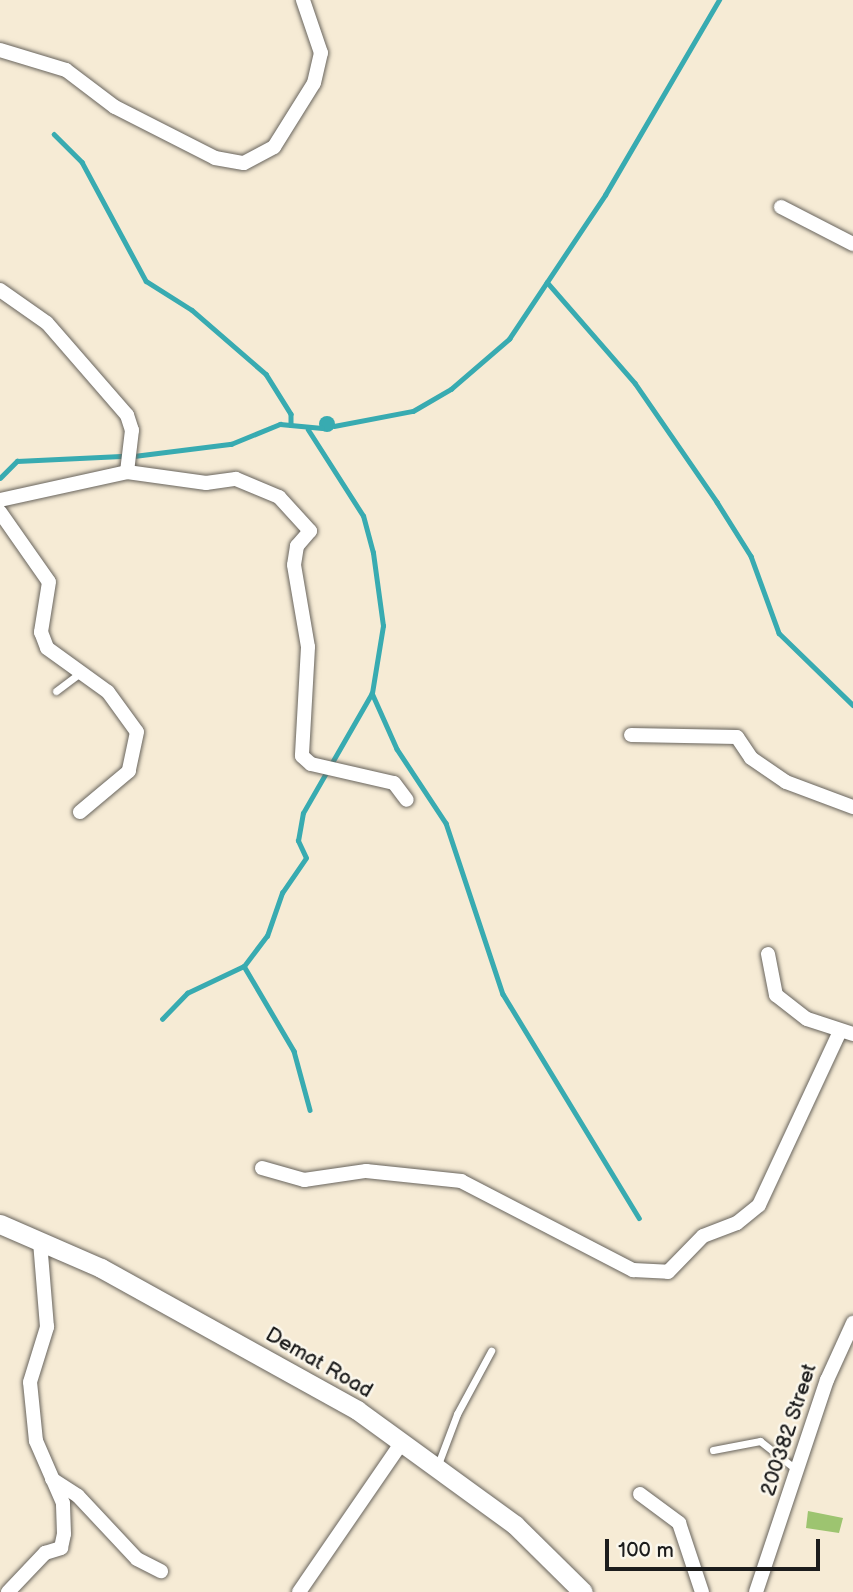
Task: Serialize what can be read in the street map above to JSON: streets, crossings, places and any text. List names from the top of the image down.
{
  "streets": {
    "street": ["Demat Road", "200382 Street"]
  },
  "scale_bar": "100 m"
}
